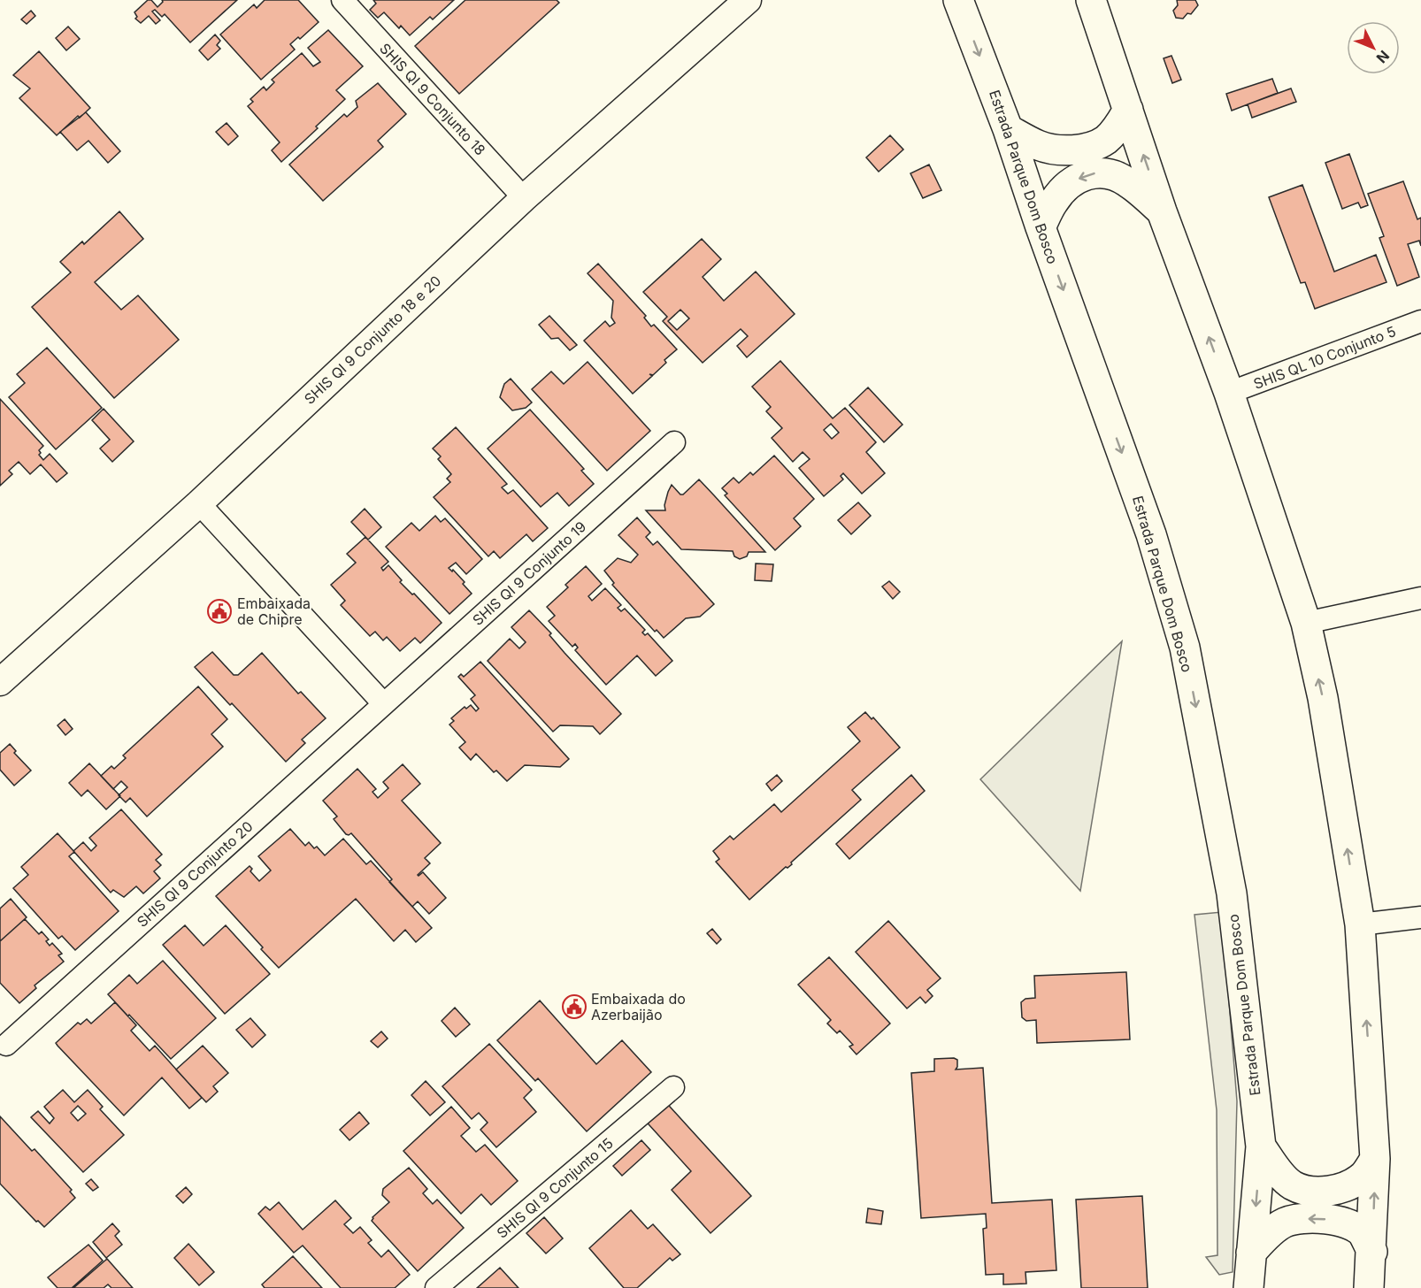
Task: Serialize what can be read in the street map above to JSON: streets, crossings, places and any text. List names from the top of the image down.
{
  "streets": {
    "main road": ["Estrada Parque Dom Bosco"],
    "street": [
      "SHIS QI 9 Conjunto 18",
      "SHIS QI 9 Conjunto 18 e 20",
      "SHIS QL 10 Conjunto 5",
      "SHIS QI 9 Conjunto 19",
      "SHIS QI 9 Conjunto 20",
      "SHIS QI 9 Conjunto 15"
    ]
  },
  "crossings": [
    ["SHIS QI 9 Conjunto 18", "SHIS QI 9 Conjunto 18 e 20"],
    ["SHIS QI 9 Conjunto 19", "SHIS QI 9 Conjunto 20"]
  ],
  "places": {
    "public building": ["Embaixada de Chipre", "Embaixada do Azerbaijão"]
  },
  "north": "bottom right"
}
